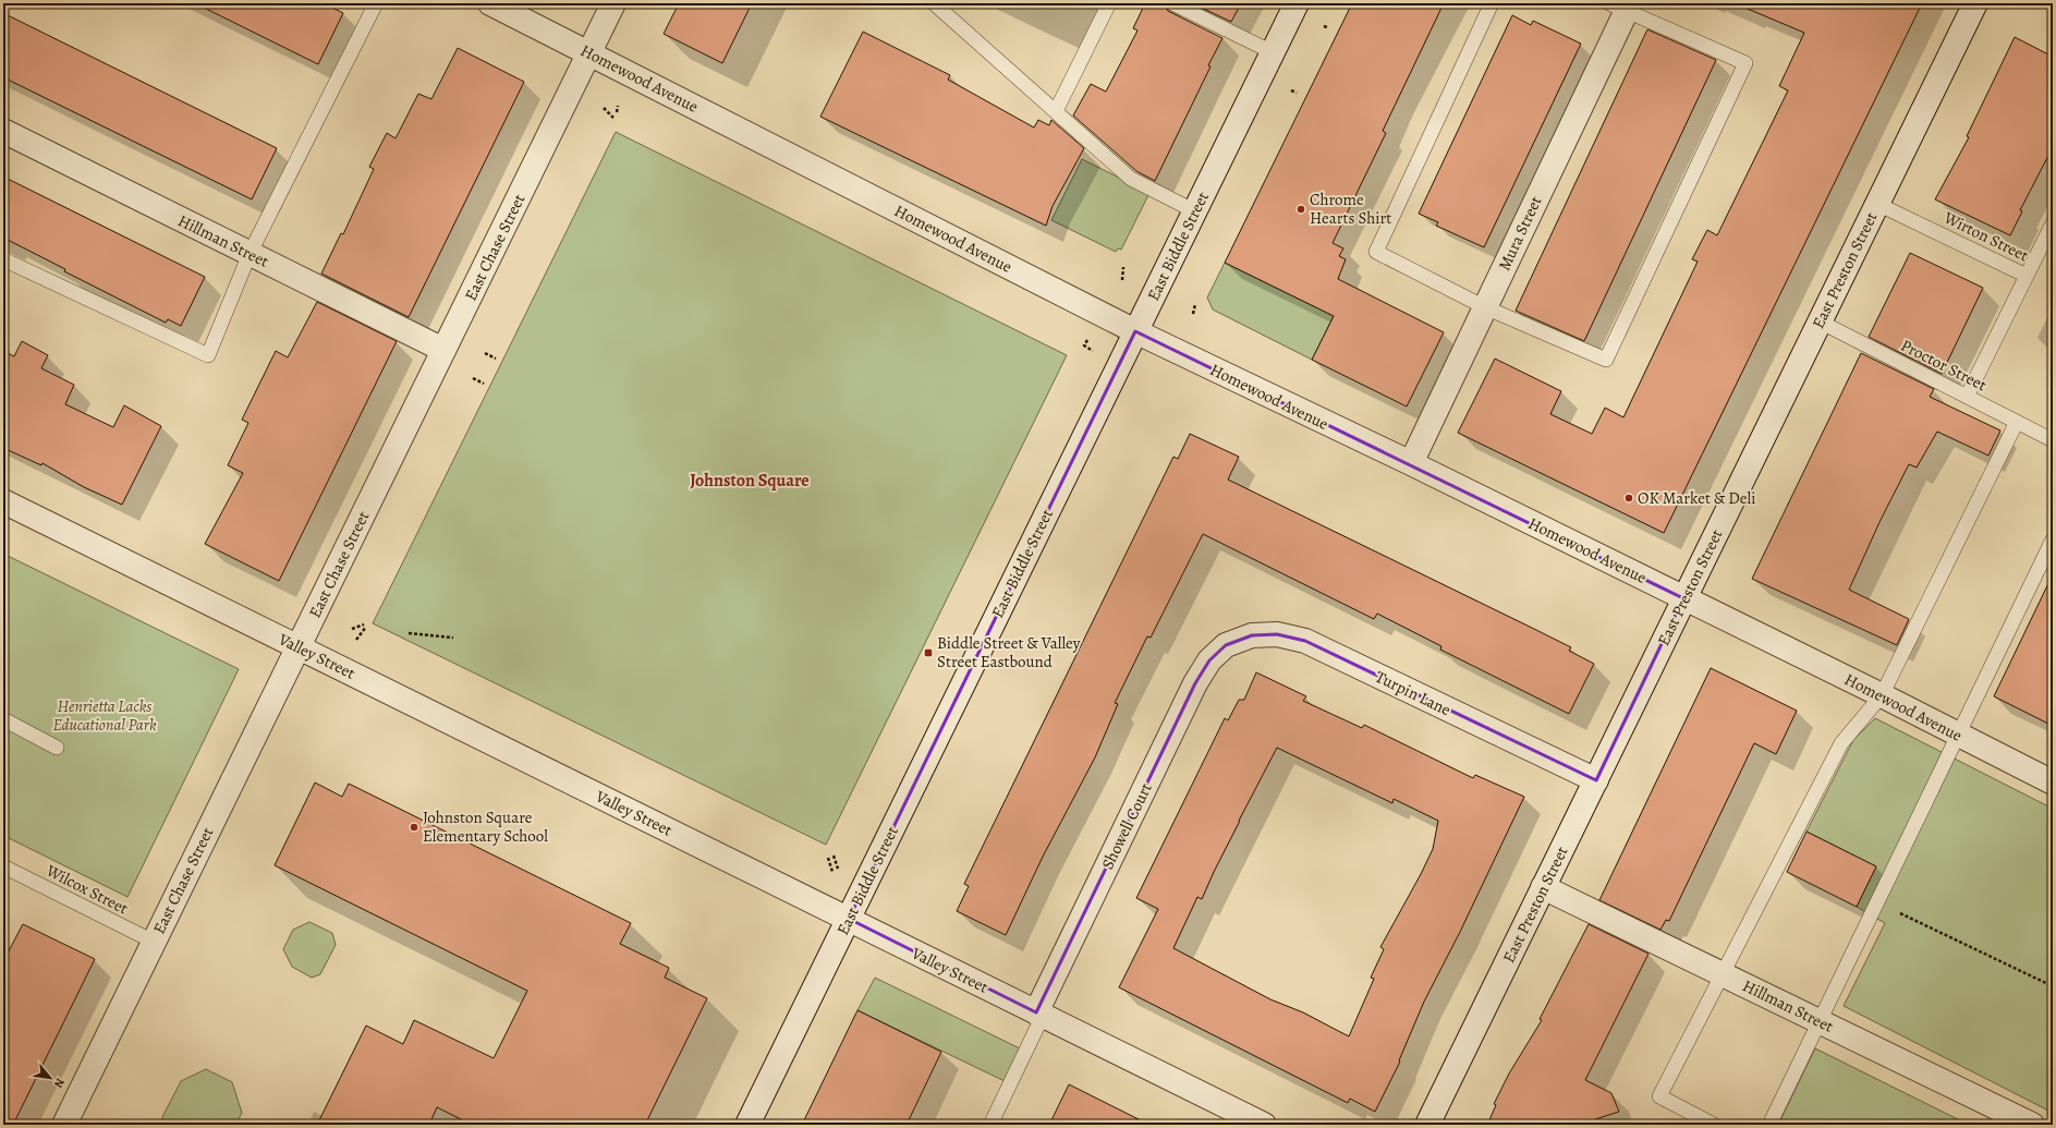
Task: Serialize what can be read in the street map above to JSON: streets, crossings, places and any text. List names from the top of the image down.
{
  "streets": {
    "street": [
      "Homewood Avenue",
      "Mura Street",
      "Hillman Street",
      "East Biddle Street",
      "East Chase Street",
      "East Preston Street",
      "Valley Street",
      "Turpin Lane",
      "Showell Court"
    ],
    "lane": ["Wirton Street", "Proctor Street", "Wilcox Street"]
  },
  "crossings": [
    ["Homewood Avenue", "Mura Street"],
    ["Homewood Avenue", "East Biddle Street"],
    ["Homewood Avenue", "East Chase Street"],
    ["Homewood Avenue", "East Preston Street"],
    ["Wirton Street", "East Preston Street"],
    ["Hillman Street", "East Chase Street"],
    ["Hillman Street", "East Preston Street"],
    ["East Biddle Street", "Valley Street"],
    ["East Chase Street", "Valley Street"],
    ["East Chase Street", "Wilcox Street"],
    ["East Preston Street", "Proctor Street"],
    ["East Preston Street", "Turpin Lane"],
    ["Valley Street", "Showell Court"],
    ["Turpin Lane", "Showell Court"]
  ],
  "districts": ["Johnston Square"],
  "parks": ["Henrietta Lacks Educational Park"],
  "places": {
    "other": ["Chrome Hearts Shirt", "OK Market & Deli", "Johnston Square Elementary School"],
    "transit": ["Biddle Street & Valley Street Eastbound"]
  },
  "north": "bottom right"
}
